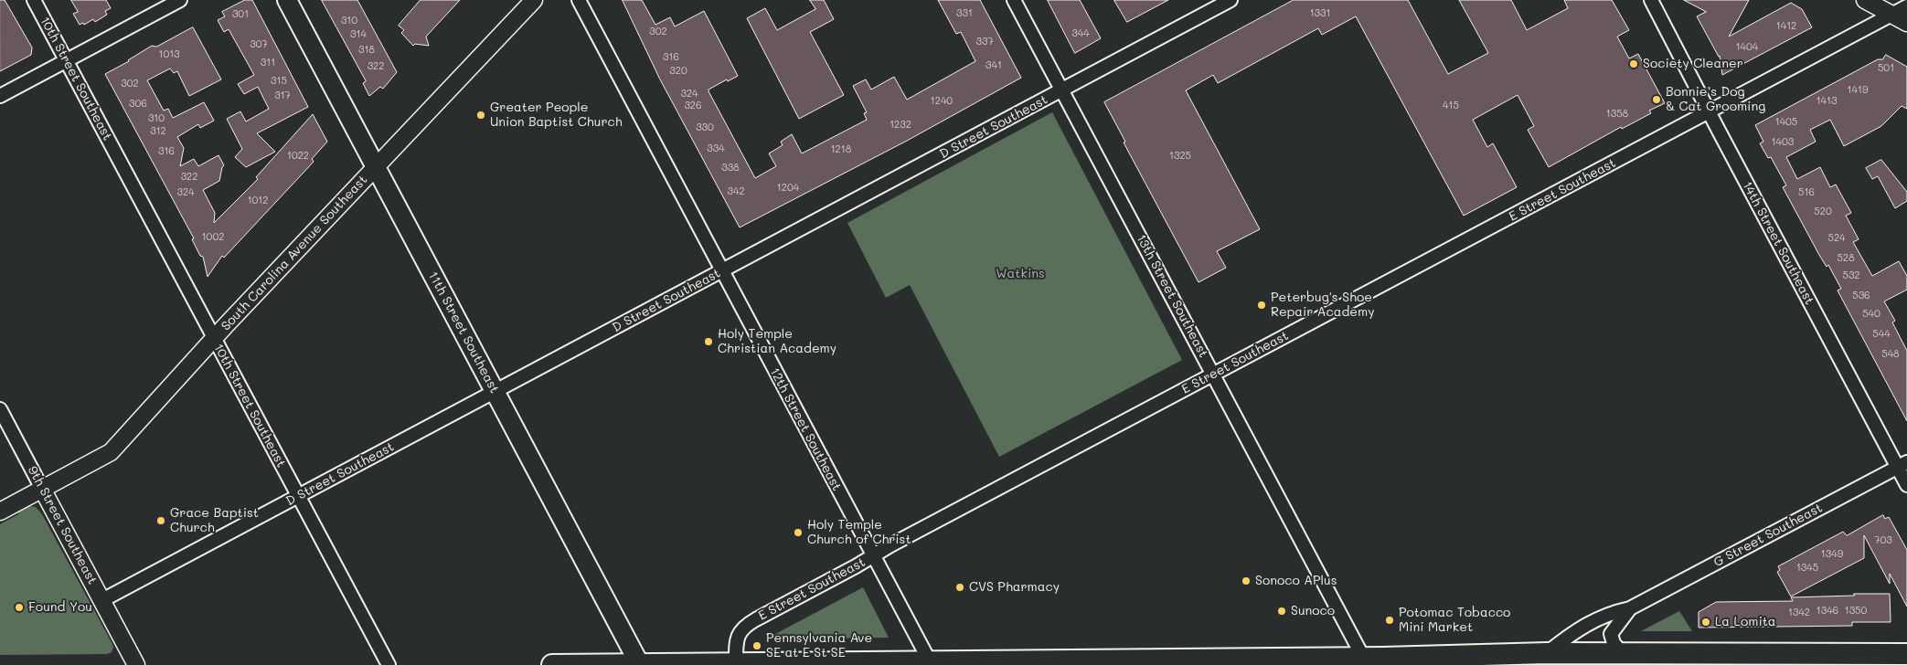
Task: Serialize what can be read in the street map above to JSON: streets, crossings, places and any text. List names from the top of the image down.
{
  "streets": {
    "main road": ["11th Street Southeast"],
    "street": [
      "10th Street Southeast",
      "D Street Southeast",
      "E Street Southeast",
      "14th Street Southeast",
      "South Carolina Avenue Southeast",
      "13th Street Southeast",
      "12th Street Southeast",
      "9th Street Southeast",
      "G Street Southeast"
    ]
  },
  "crossings": [
    ["10th Street Southeast", "D Street Southeast"],
    ["10th Street Southeast", "South Carolina Avenue Southeast"],
    ["D Street Southeast", "13th Street Southeast"],
    ["D Street Southeast", "11th Street Southeast"],
    ["D Street Southeast", "12th Street Southeast"],
    ["D Street Southeast", "9th Street Southeast"],
    ["E Street Southeast", "14th Street Southeast"],
    ["E Street Southeast", "13th Street Southeast"],
    ["E Street Southeast", "12th Street Southeast"],
    ["14th Street Southeast", "G Street Southeast"],
    ["South Carolina Avenue Southeast", "11th Street Southeast"],
    ["South Carolina Avenue Southeast", "9th Street Southeast"]
  ],
  "parks": ["Watkins"],
  "places": [
    "Society Cleaner",
    "Bonnie’s Dog & Cat Grooming",
    "Greater People Union Baptist Church",
    "Peterbug's Shoe Repair Academy",
    "Holy Temple Christian Academy",
    "Grace Baptist Church",
    "Holy Temple Church of Christ",
    "Sonoco APlus",
    "CVS Pharmacy",
    "Found You",
    "Sunoco",
    "Potomac Tobacco Mini Market",
    "La Lomita",
    "Pennsylvania Ave SE at E St SE"
  ],
  "house_numbers": [
    "331",
    "1331",
    "301",
    "310",
    "1412",
    "302",
    "344",
    "314",
    "337",
    "307",
    "1404",
    "318",
    "1013",
    "316",
    "311",
    "341",
    "322",
    "501",
    "320",
    "315",
    "302",
    "1419",
    "324",
    "317",
    "1240",
    "1413",
    "306",
    "326",
    "415",
    "1358",
    "310",
    "1405",
    "1232",
    "330",
    "312",
    "1403",
    "334",
    "1218",
    "316",
    "1022",
    "1325",
    "338",
    "322",
    "1204",
    "342",
    "324",
    "516",
    "1012",
    "520",
    "1002",
    "524",
    "528",
    "532",
    "536",
    "540",
    "544",
    "548",
    "703",
    "1349",
    "1345",
    "1346",
    "1350",
    "1342"
  ]
}
